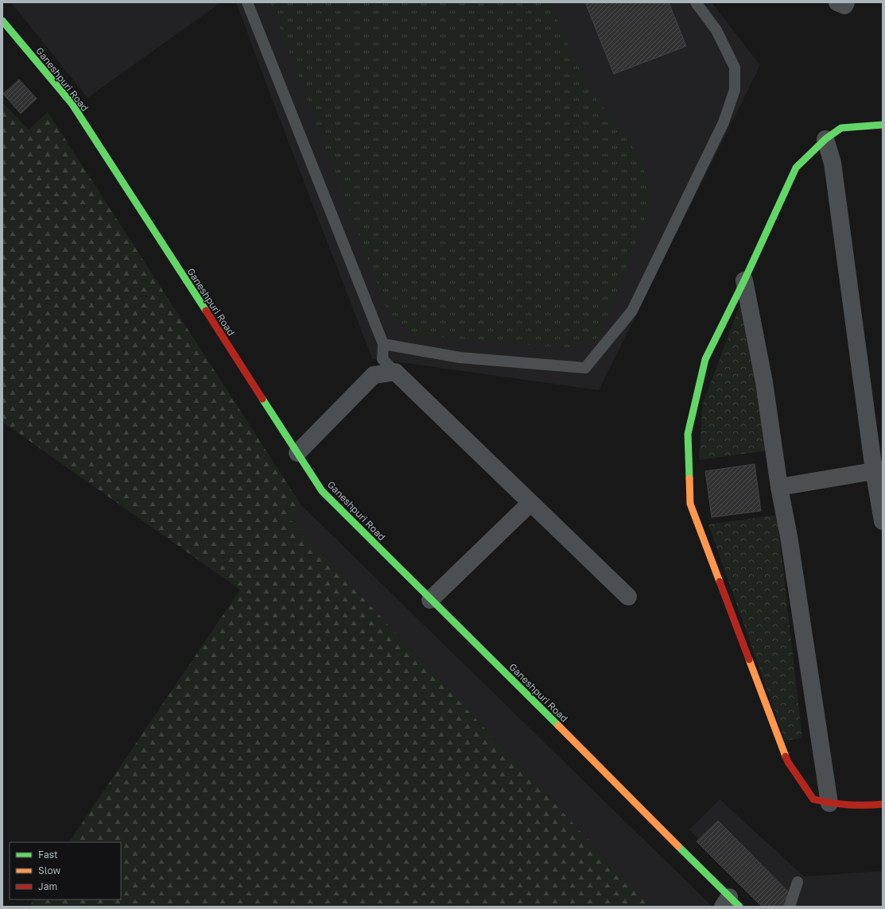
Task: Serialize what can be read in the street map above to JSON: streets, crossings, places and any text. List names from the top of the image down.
{
  "streets": {
    "street": ["Ganeshpuri Road"]
  },
  "legend": ["Fast", "Slow", "Jam"]
}
